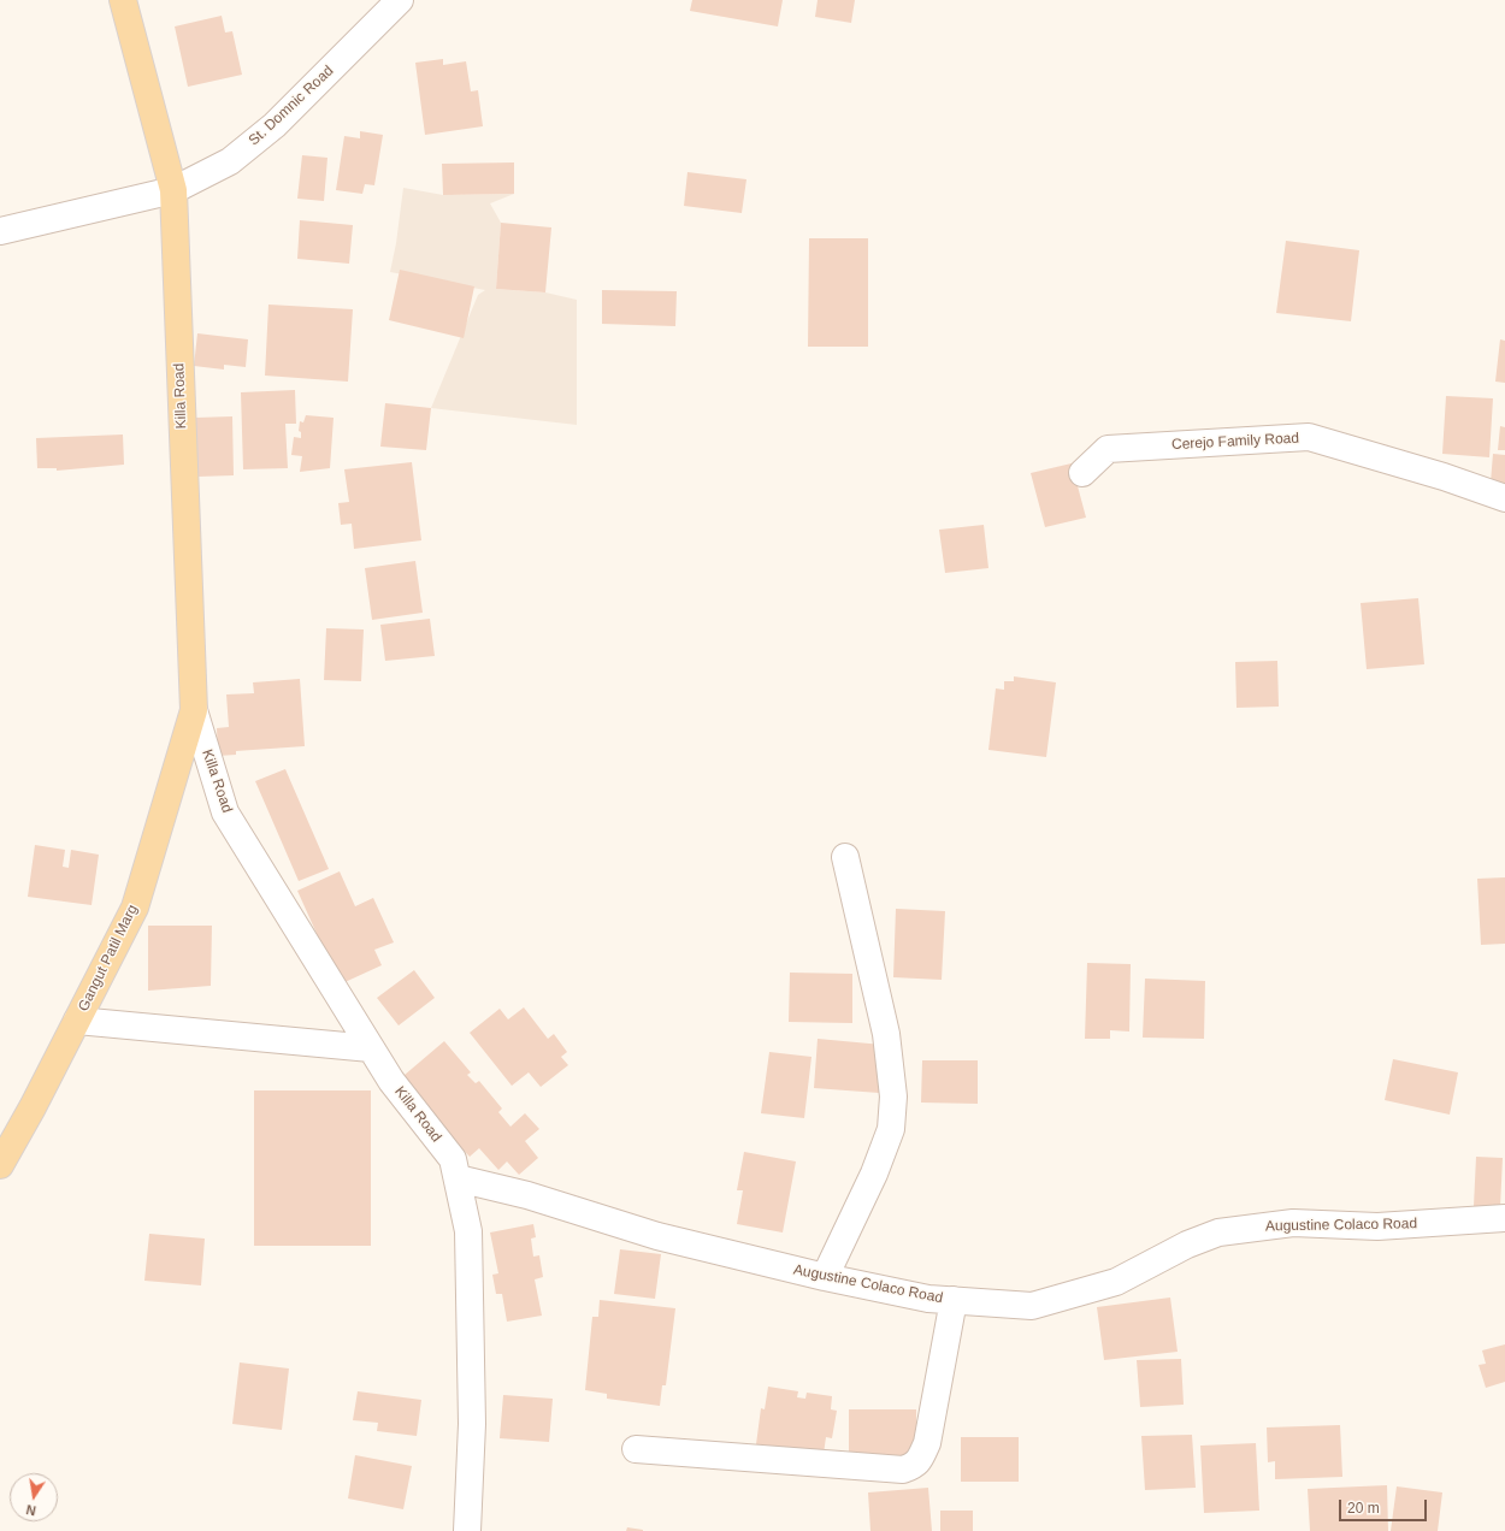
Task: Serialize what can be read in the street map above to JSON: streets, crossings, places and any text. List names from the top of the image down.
{
  "streets": {
    "main road": ["Killa Road", "Gangut Patil Marg"],
    "street": ["St. Domnic Road", "Cerejo Family Road", "Augustine Colaco Road"]
  },
  "crossings": [
    ["St. Domnic Road", "Killa Road"],
    ["Killa Road", "Gangut Patil Marg"],
    ["Killa Road", "Augustine Colaco Road"]
  ],
  "scale_bar": "20 m",
  "north": "bottom"
}
